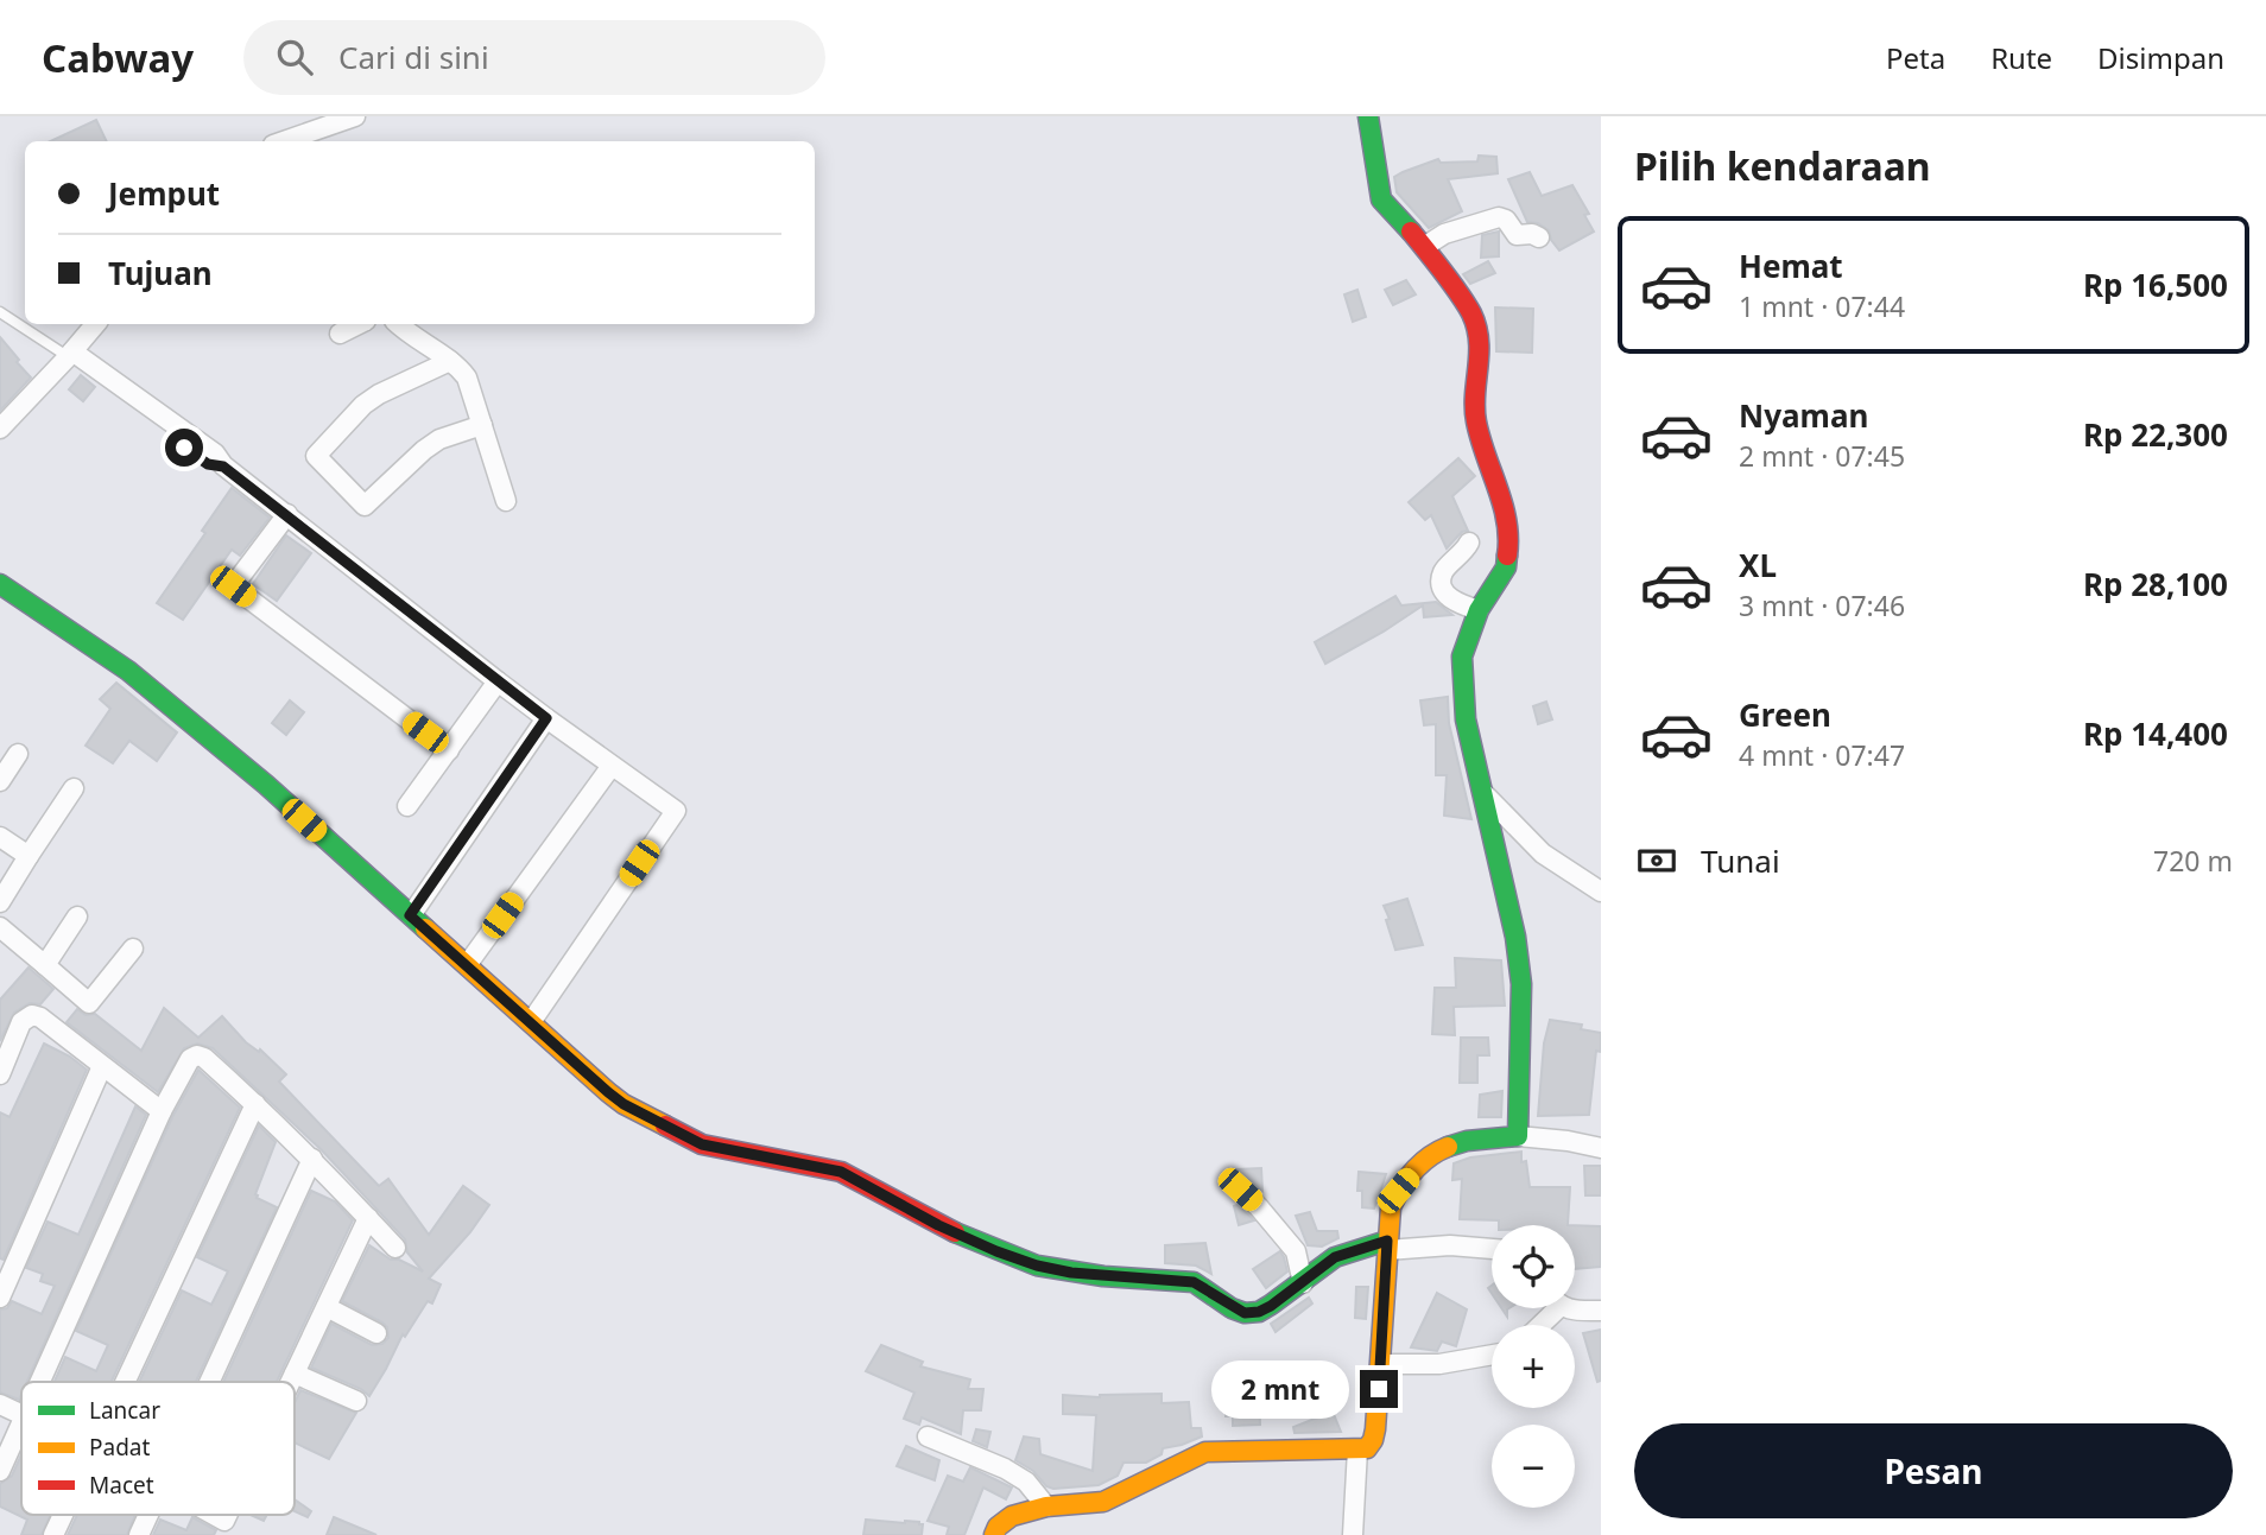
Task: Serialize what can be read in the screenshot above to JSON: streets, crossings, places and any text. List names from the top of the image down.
{
  "legend": ["Lancar", "Padat", "Macet"],
  "page": {
    "header": "Cabway",
    "search": "Cari di sini",
    "nav": ["Peta", "Rute", "Disimpan"],
    "heading": "Pilih kendaraan",
    "banner": ["Jemput", "Tujuan"],
    "list": [
      {
        "name": "Hemat",
        "note": "1 mnt · 07:44",
        "value": "Rp 16,500"
      },
      {
        "name": "Nyaman",
        "note": "2 mnt · 07:45",
        "value": "Rp 22,300"
      },
      {
        "name": "XL",
        "note": "3 mnt · 07:46",
        "value": "Rp 28,100"
      },
      {
        "name": "Green",
        "note": "4 mnt · 07:47",
        "value": "Rp 14,400"
      }
    ],
    "pay": ["Tunai", "720 m"],
    "map_buttons": ["+", "−"],
    "bubble": "2 mnt",
    "buttons": "Pesan"
  }
}
